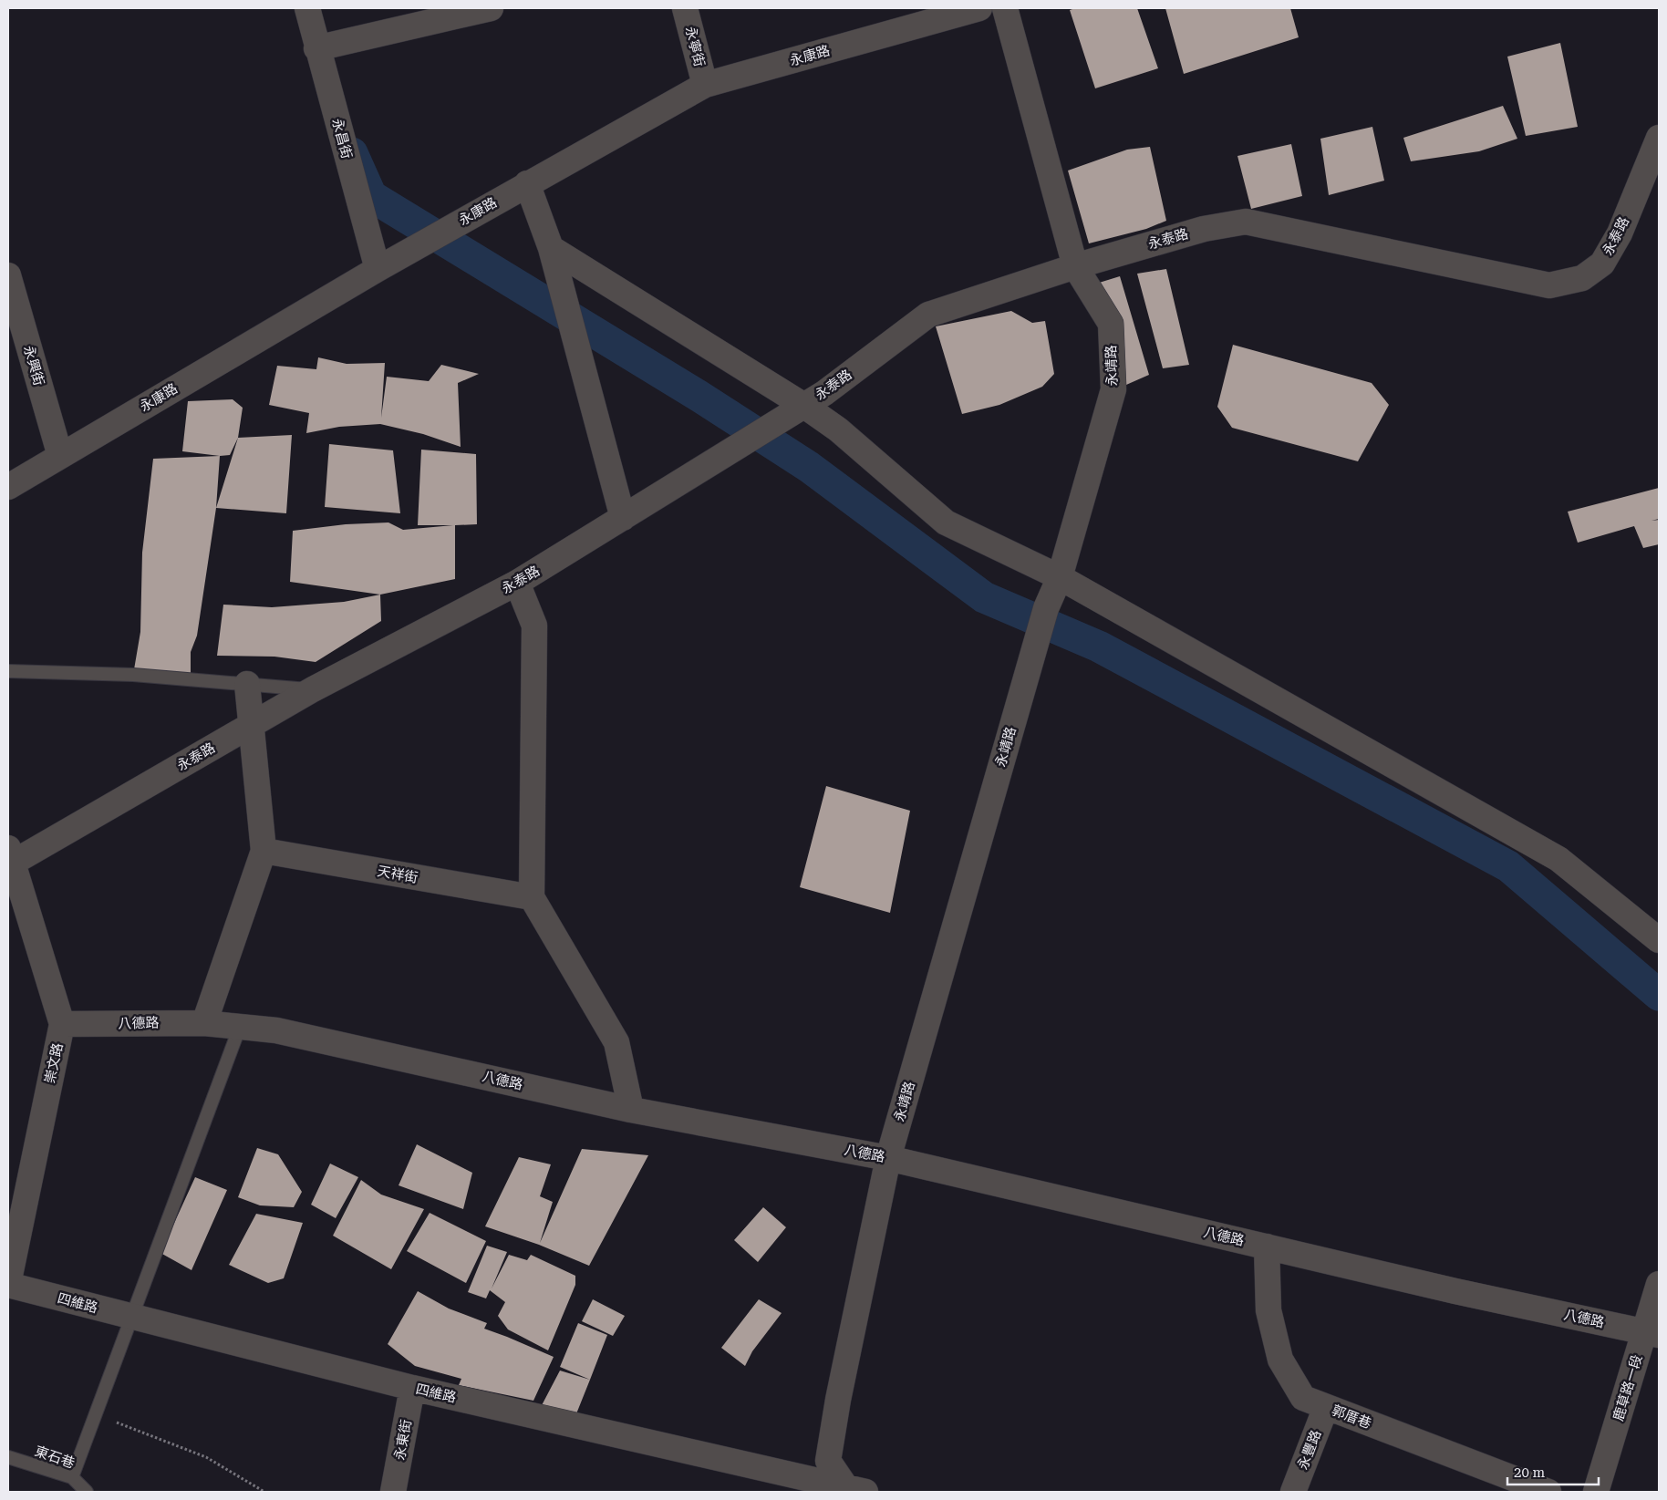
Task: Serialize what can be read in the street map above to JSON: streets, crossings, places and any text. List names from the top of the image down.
{
  "streets": {
    "street": [
      "永寧街",
      "永康路",
      "永昌街",
      "永泰路",
      "永興街",
      "永靖路",
      "天祥街",
      "八德路",
      "崇文路",
      "四維路",
      "鹿草路一段",
      "郭厝巷",
      "永東街",
      "永豐路"
    ],
    "lane": ["東石巷"]
  },
  "crossings": [
    ["永寧街", "永康路"],
    ["永康路", "永昌街"],
    ["永康路", "永興街"],
    ["永泰路", "永靖路"],
    ["永泰路", "崇文路"],
    ["永靖路", "八德路"],
    ["永靖路", "四維路"],
    ["八德路", "崇文路"],
    ["八德路", "鹿草路一段"],
    ["八德路", "郭厝巷"],
    ["崇文路", "四維路"],
    ["四維路", "永東街"],
    ["郭厝巷", "永豐路"]
  ],
  "scale_bar": "20 m"
}
